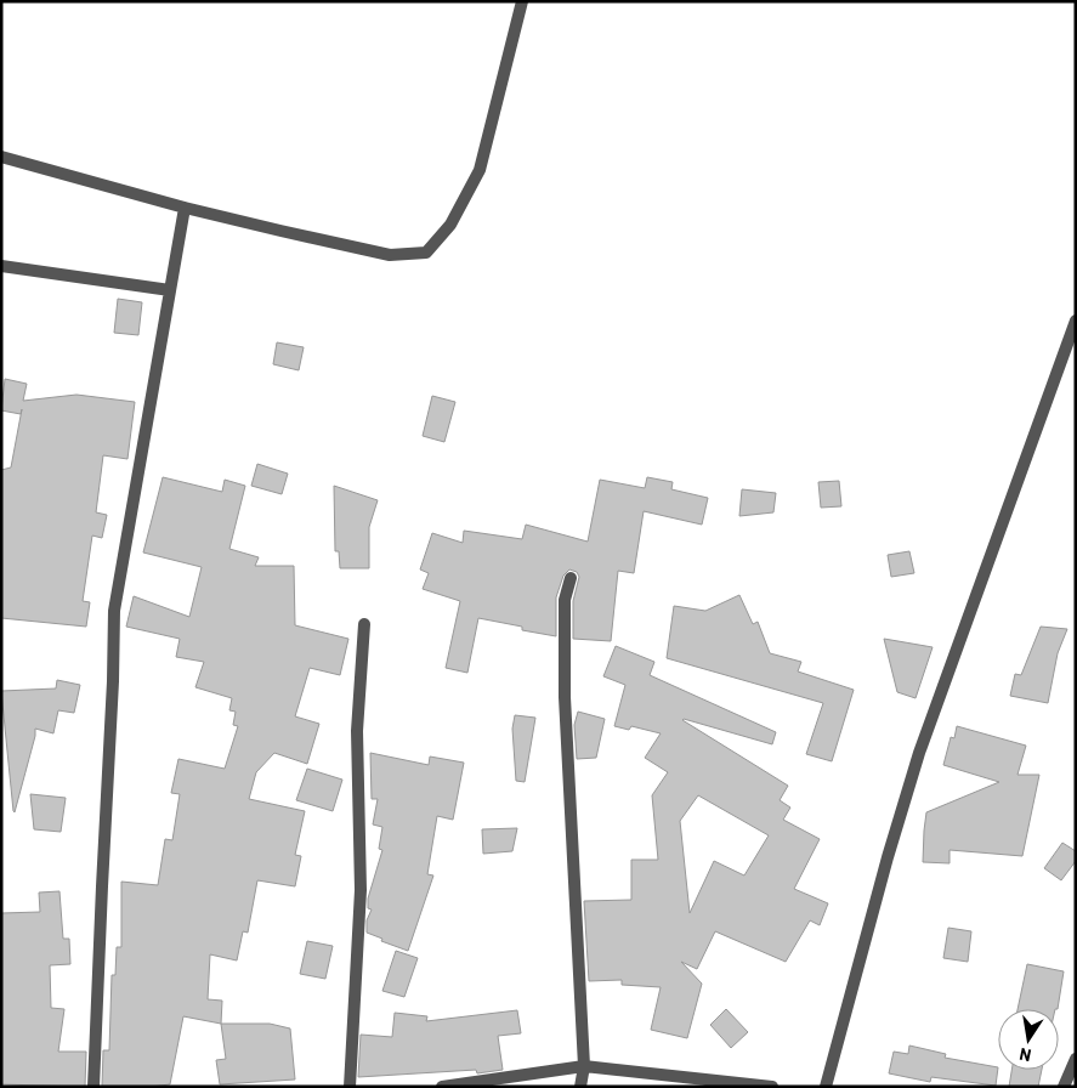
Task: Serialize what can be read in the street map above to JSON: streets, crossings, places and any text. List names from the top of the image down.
{
  "north": "bottom"
}
